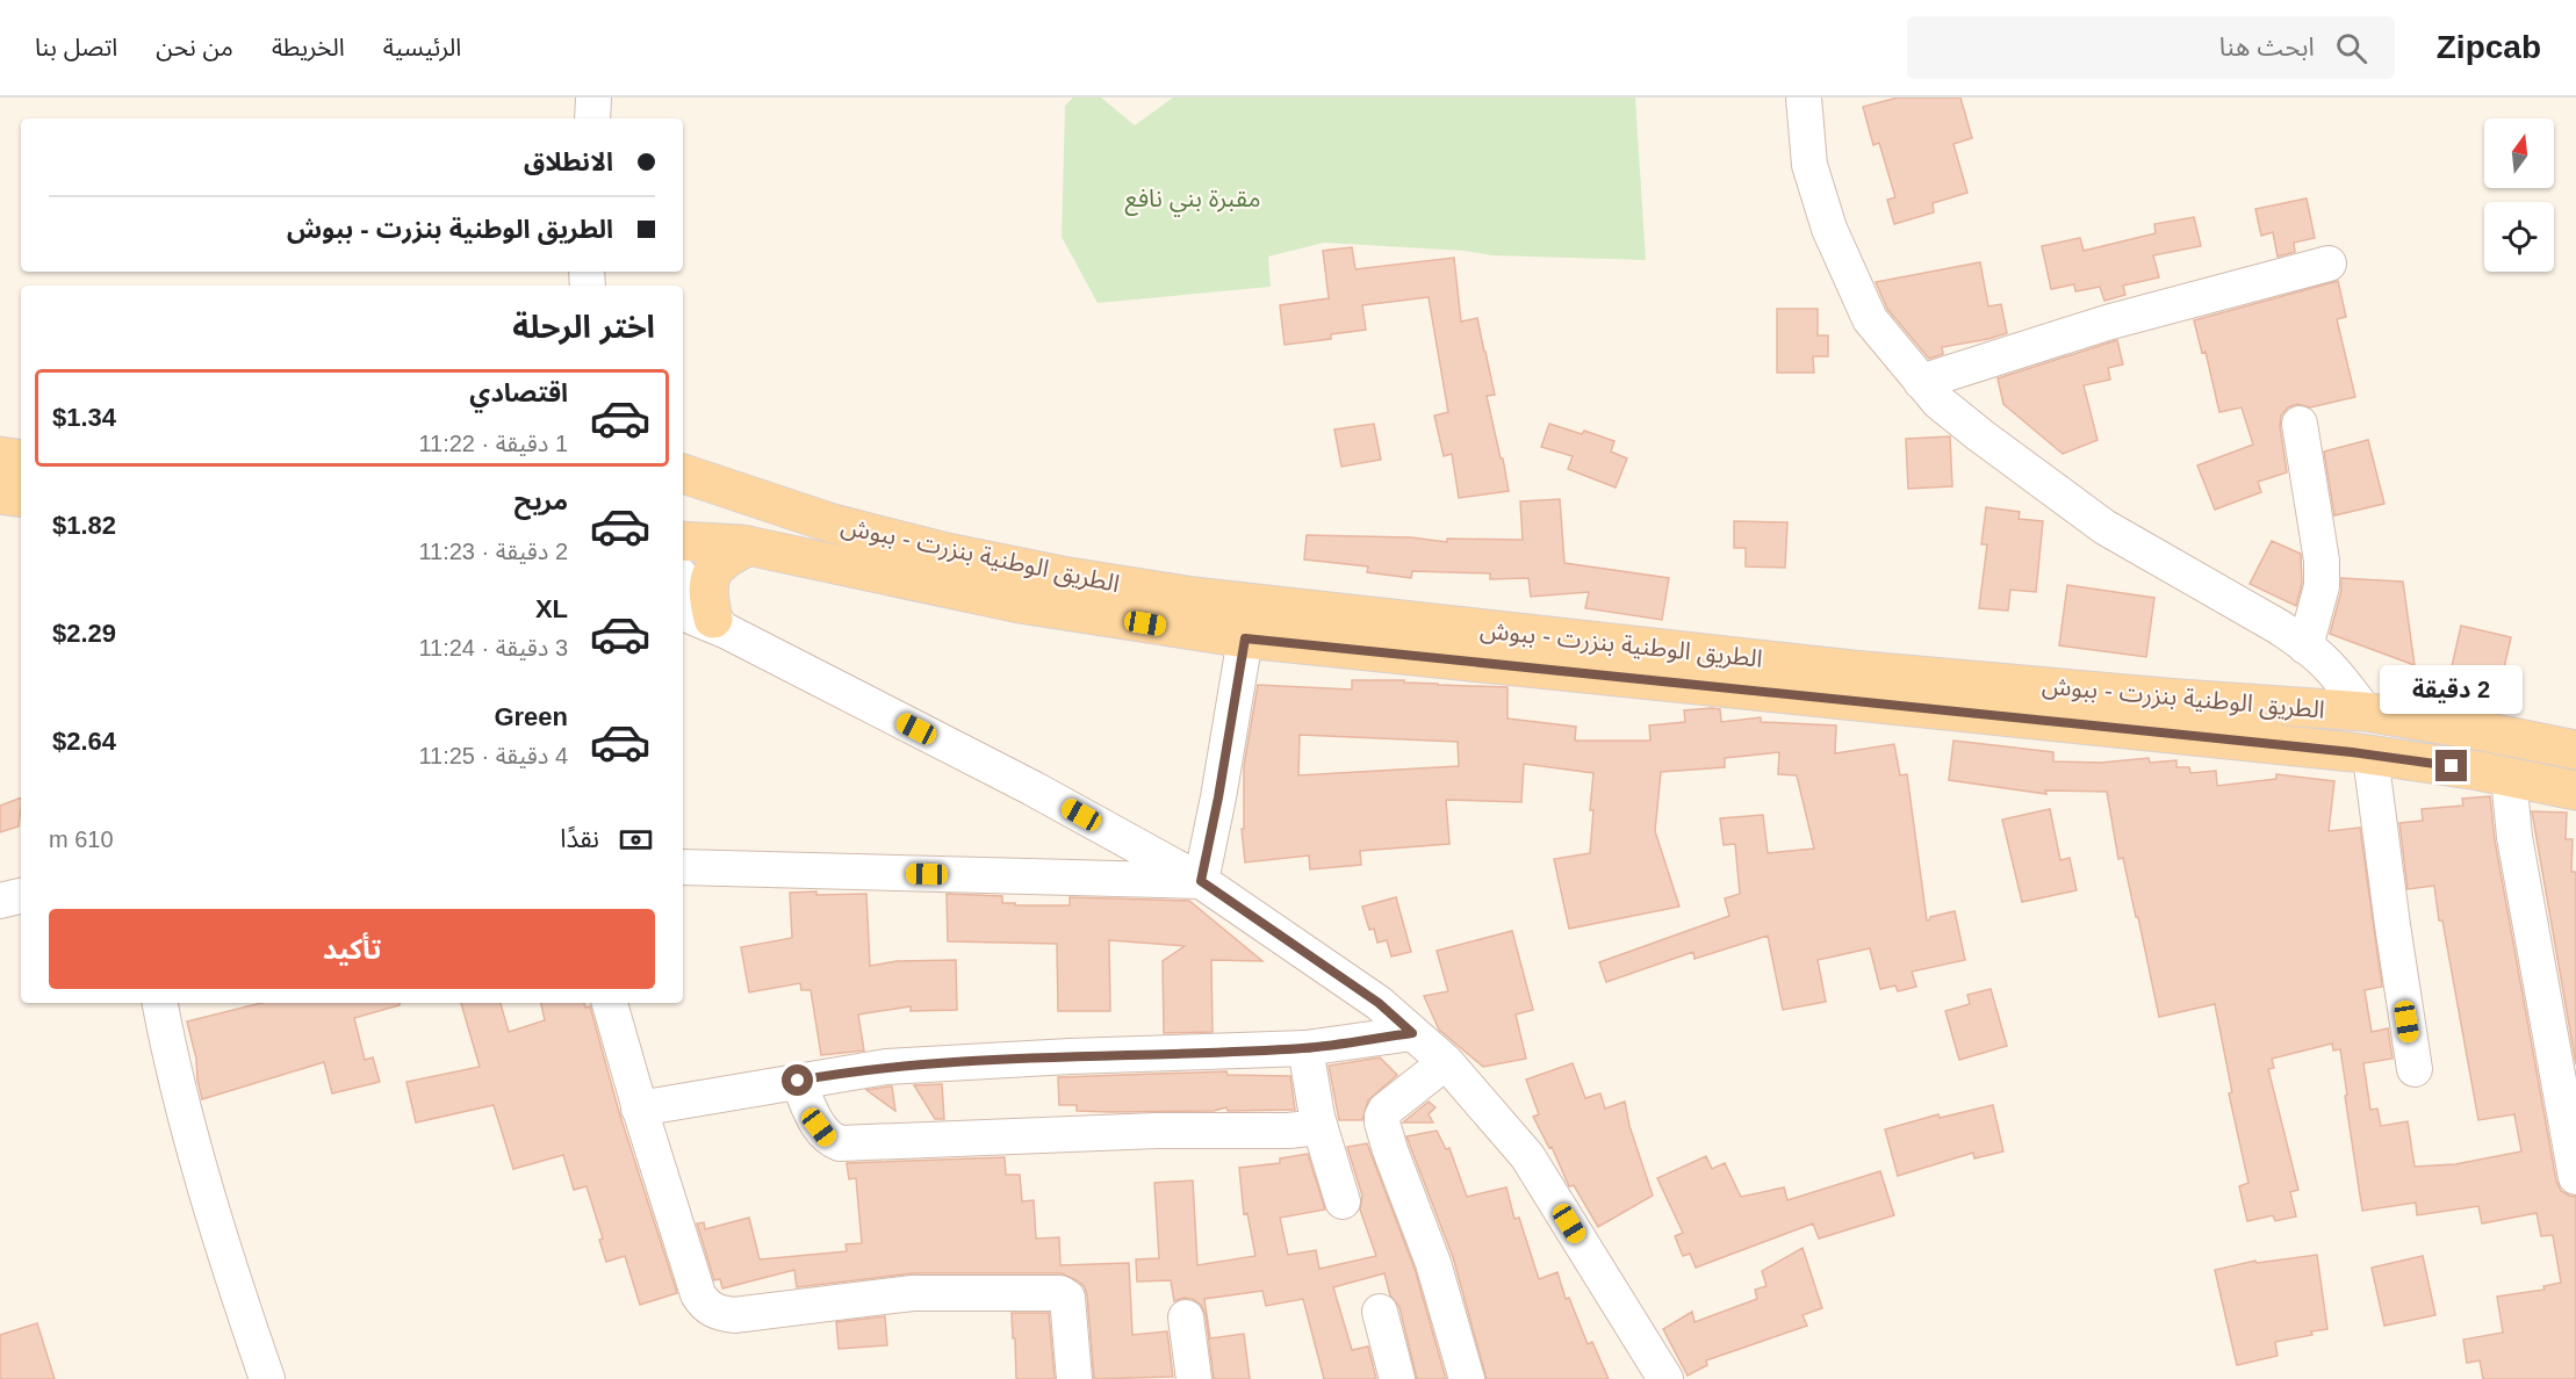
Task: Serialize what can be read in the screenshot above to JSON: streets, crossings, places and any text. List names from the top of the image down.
{
  "streets": {
    "main road": ["الطريق الوطنية بنزرت - ببوش"]
  },
  "parks": ["مقبرة بني نافع"],
  "north": "top",
  "page": {
    "header": "Zipcab",
    "search": "ابحث هنا",
    "nav": [
      "الرئيسية",
      "الخريطة",
      "من نحن",
      "اتصل بنا"
    ],
    "banner": ["الانطلاق", "الطريق الوطنية بنزرت - ببوش"],
    "heading": "اختر الرحلة",
    "list": [
      {
        "name": "اقتصادي",
        "note": "1 دقيقة · 11:22",
        "value": "$1.34"
      },
      {
        "name": "مريح",
        "note": "2 دقيقة · 11:23",
        "value": "$1.82"
      },
      {
        "name": "XL",
        "note": "3 دقيقة · 11:24",
        "value": "$2.29"
      },
      {
        "name": "Green",
        "note": "4 دقيقة · 11:25",
        "value": "$2.64"
      }
    ],
    "bubble": "2 دقيقة",
    "pay": ["نقدًا", "610 m"],
    "buttons": "تأكيد"
  }
}
